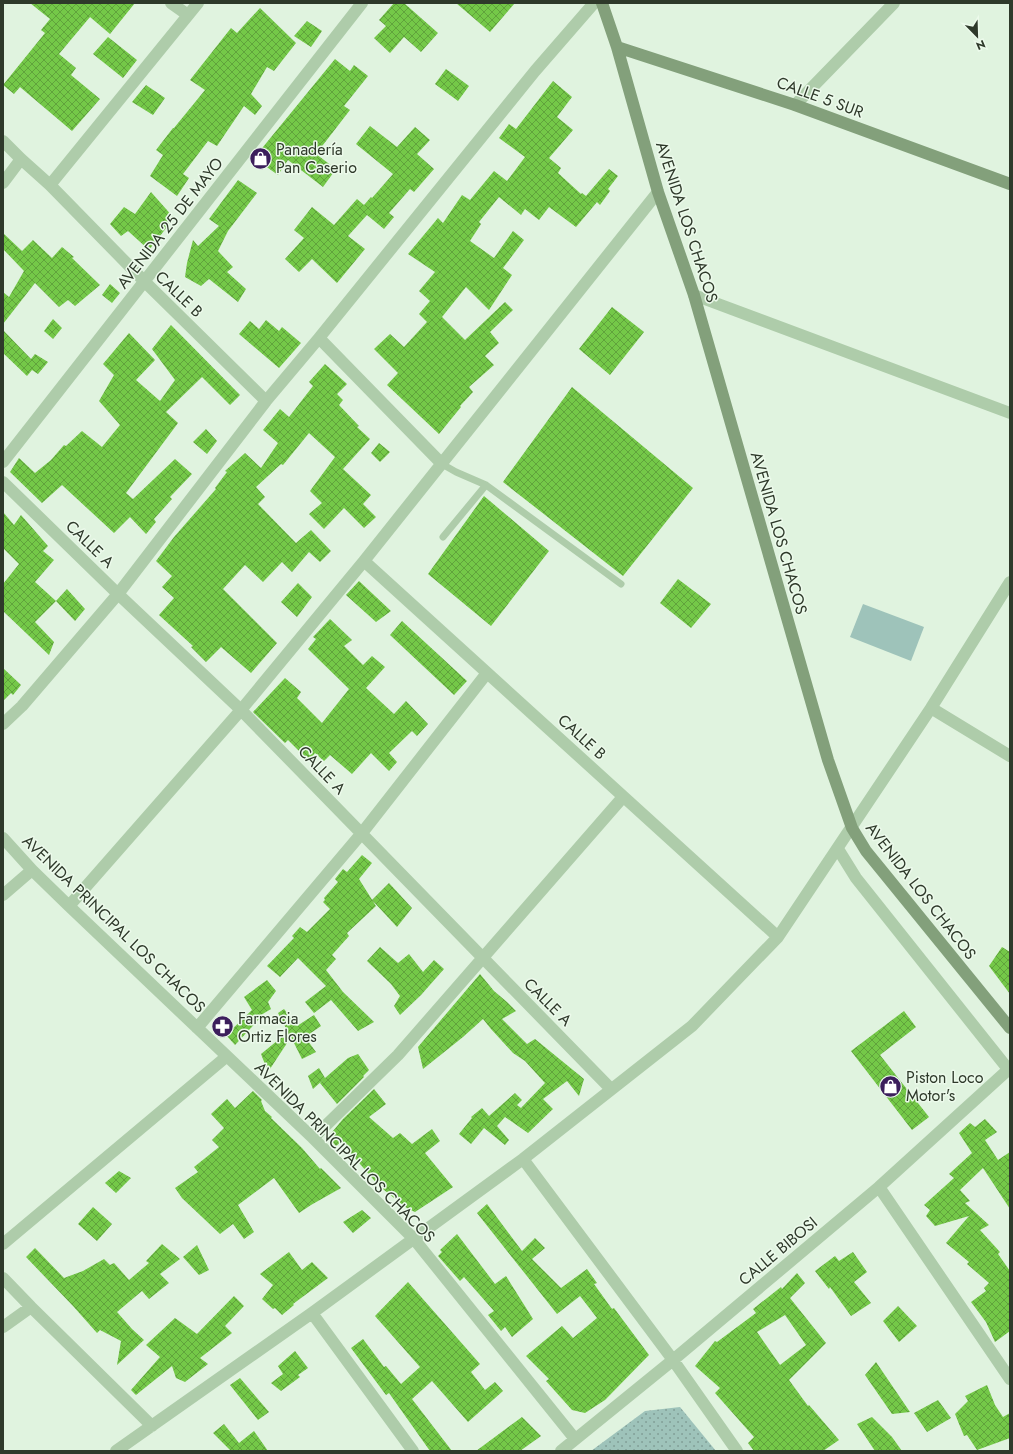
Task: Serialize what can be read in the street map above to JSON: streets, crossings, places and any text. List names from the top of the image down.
{
  "streets": {
    "street": [
      "CALLE 5 SUR",
      "AVENIDA LOS CHACOS",
      "AVENIDA 25 DE MAYO",
      "CALLE B",
      "CALLE A",
      "AVENIDA PRINCIPAL LOS CHACOS",
      "CALLE BIBOSI"
    ]
  },
  "crossings": [
    ["CALLE 5 SUR", "AVENIDA LOS CHACOS"],
    ["AVENIDA 25 DE MAYO", "CALLE B"],
    ["AVENIDA PRINCIPAL LOS CHACOS", "CALLE BIBOSI"]
  ],
  "places": {
    "shop": ["Panadería Pan Caserio", "Piston Loco Motor's"],
    "pharmacy": ["Farmacia Ortiz Flores"]
  },
  "north": "bottom right"
}
